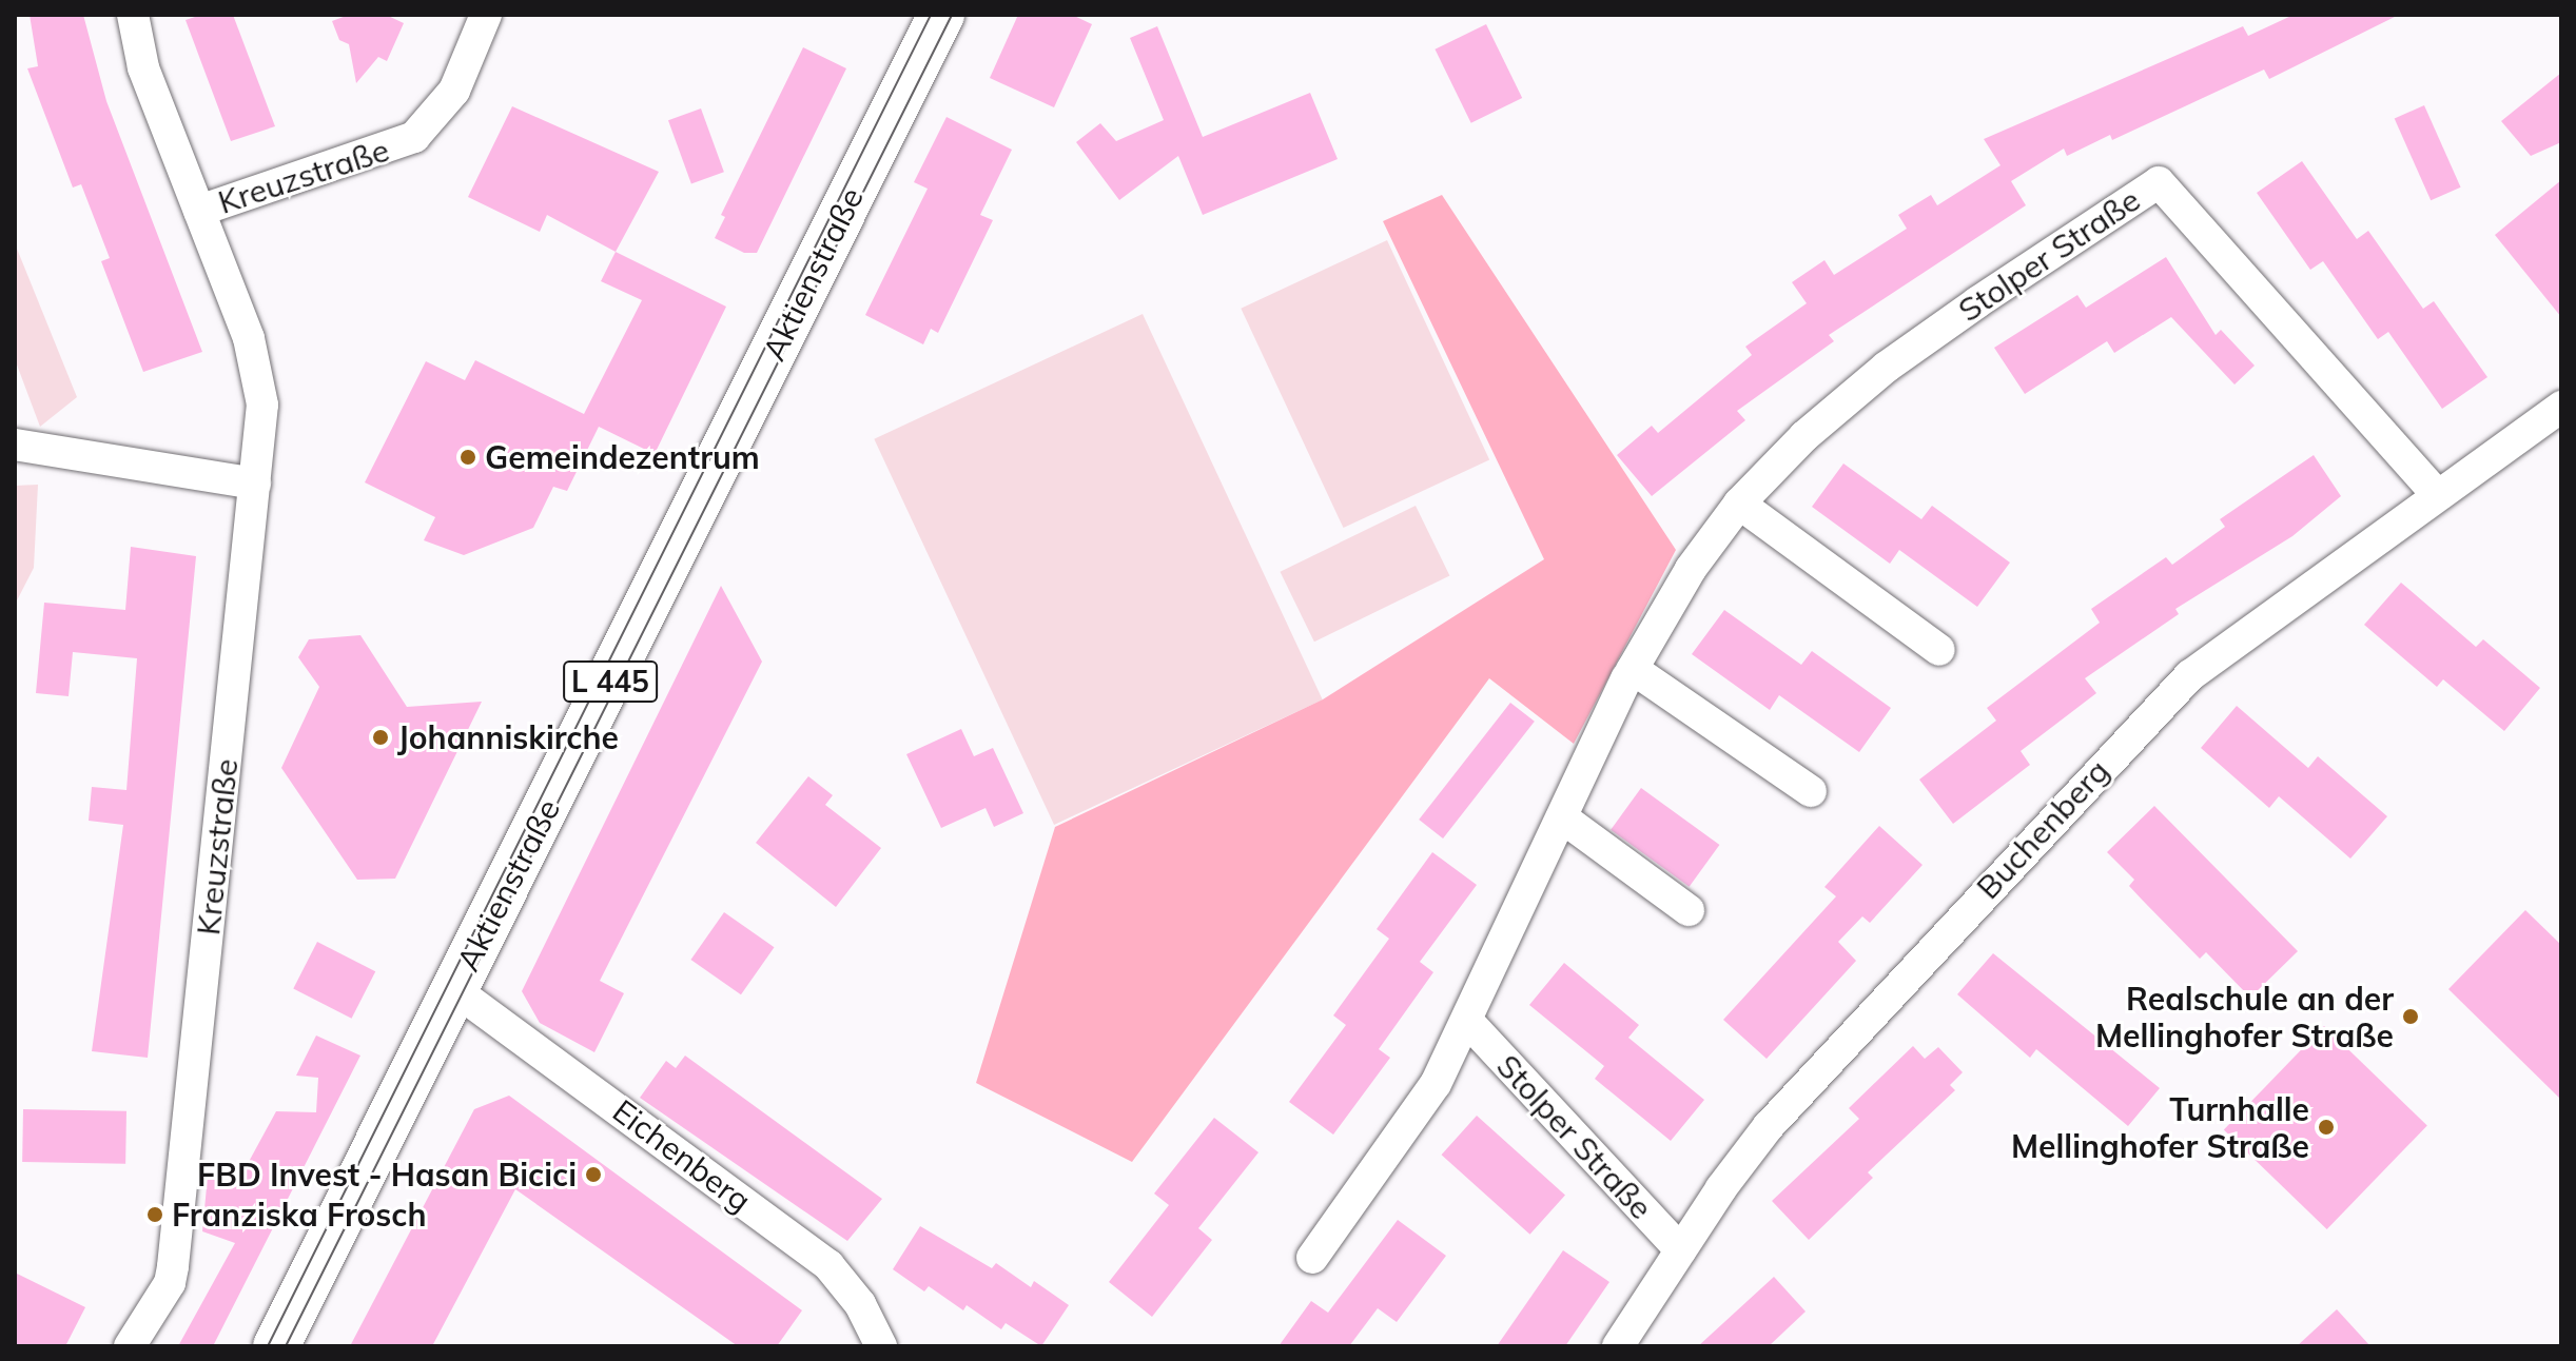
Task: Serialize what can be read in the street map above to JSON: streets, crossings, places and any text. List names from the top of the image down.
{
  "streets": {
    "main road": ["Aktienstraße", "L 445"],
    "street": [
      "Kreuzstraße",
      "Stolper Straße",
      "Buchenberg",
      "Eichenberg"
    ]
  },
  "crossings": [
    ["Stolper Straße", "Buchenberg"],
    ["Aktienstraße", "Eichenberg"]
  ],
  "places": [
    "Gemeindezentrum",
    "Johanniskirche",
    "Realschule an der Mellinghofer Straße",
    "Turnhalle Mellinghofer Straße",
    "FBD Invest - Hasan Bicici",
    "Franziska Frosch"
  ]
}
